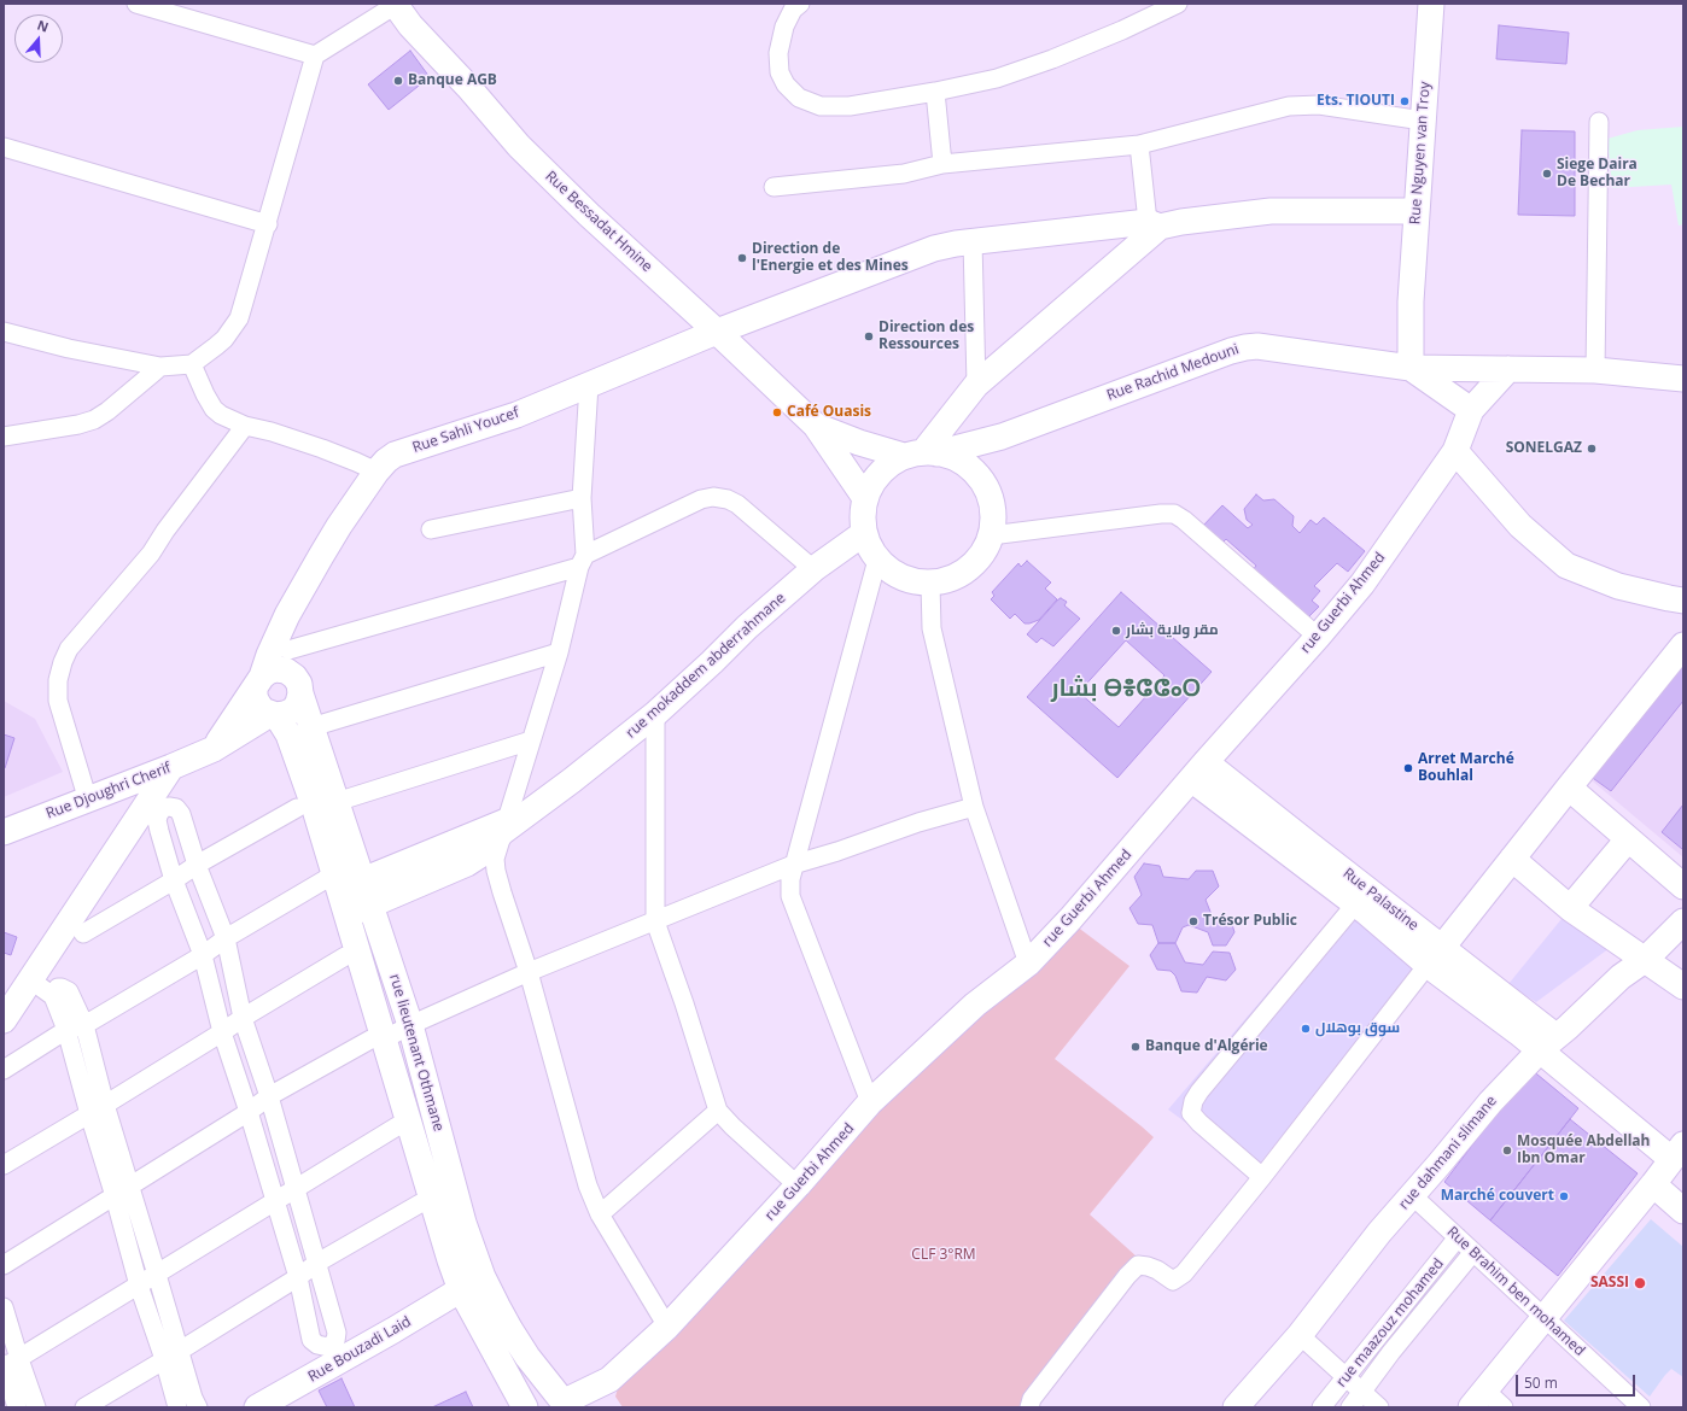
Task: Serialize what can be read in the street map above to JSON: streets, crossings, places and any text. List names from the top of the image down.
{
  "streets": {
    "main road": [
      "Rue Nguyen van Troy",
      "Rue Bessadat Hmine",
      "Rue Rachid Medouni",
      "Rue Sahli Youcef",
      "rue Guerbi Ahmed",
      "rue mokaddem abderrahmane",
      "Rue Djoughri Cherif",
      "Rue Palastine",
      "rue lieutenant Othmane",
      "rue dahmani slimane",
      "Rue Bouzadi Laid"
    ],
    "street": ["Rue Brahim ben mohamed", "rue maazouz mohamed"]
  },
  "crossings": [
    ["Rue Nguyen van Troy", "Rue Rachid Medouni"],
    ["Rue Nguyen van Troy", "Rue Sahli Youcef"],
    ["Rue Bessadat Hmine", "Rue Rachid Medouni"],
    ["Rue Bessadat Hmine", "Rue Sahli Youcef"],
    ["Rue Bessadat Hmine", "rue mokaddem abderrahmane"],
    ["Rue Rachid Medouni", "rue Guerbi Ahmed"],
    ["Rue Rachid Medouni", "rue mokaddem abderrahmane"],
    ["Rue Sahli Youcef", "Rue Djoughri Cherif"],
    ["Rue Sahli Youcef", "rue lieutenant Othmane"],
    ["rue Guerbi Ahmed", "Rue Palastine"],
    ["rue mokaddem abderrahmane", "rue lieutenant Othmane"],
    ["Rue Djoughri Cherif", "rue lieutenant Othmane"],
    ["Rue Palastine", "rue dahmani slimane"],
    ["rue lieutenant Othmane", "Rue Bouzadi Laid"],
    ["rue dahmani slimane", "Rue Brahim ben mohamed"],
    ["Rue Brahim ben mohamed", "rue maazouz mohamed"]
  ],
  "districts": ["بشار ⴱⴻⵛⵛⴰⵔ"],
  "parks": ["CLF 3°RM"],
  "places": [
    "Banque AGB",
    "Ets. TIOUTI",
    "Siege Daira De Bechar",
    "Direction de l'Energie et des Mines",
    "Direction des Ressources",
    "Café Ouasis",
    "SONELGAZ",
    "مقر ولاية بشار",
    "Arret Marché Bouhlal",
    "Trésor Public",
    "سوق بوهلال",
    "Banque d'Algérie",
    "Mosquée Abdellah Ibn Omar",
    "Marché couvert",
    "SASSI"
  ],
  "scale_bar": "50 m",
  "north": "top"
}
